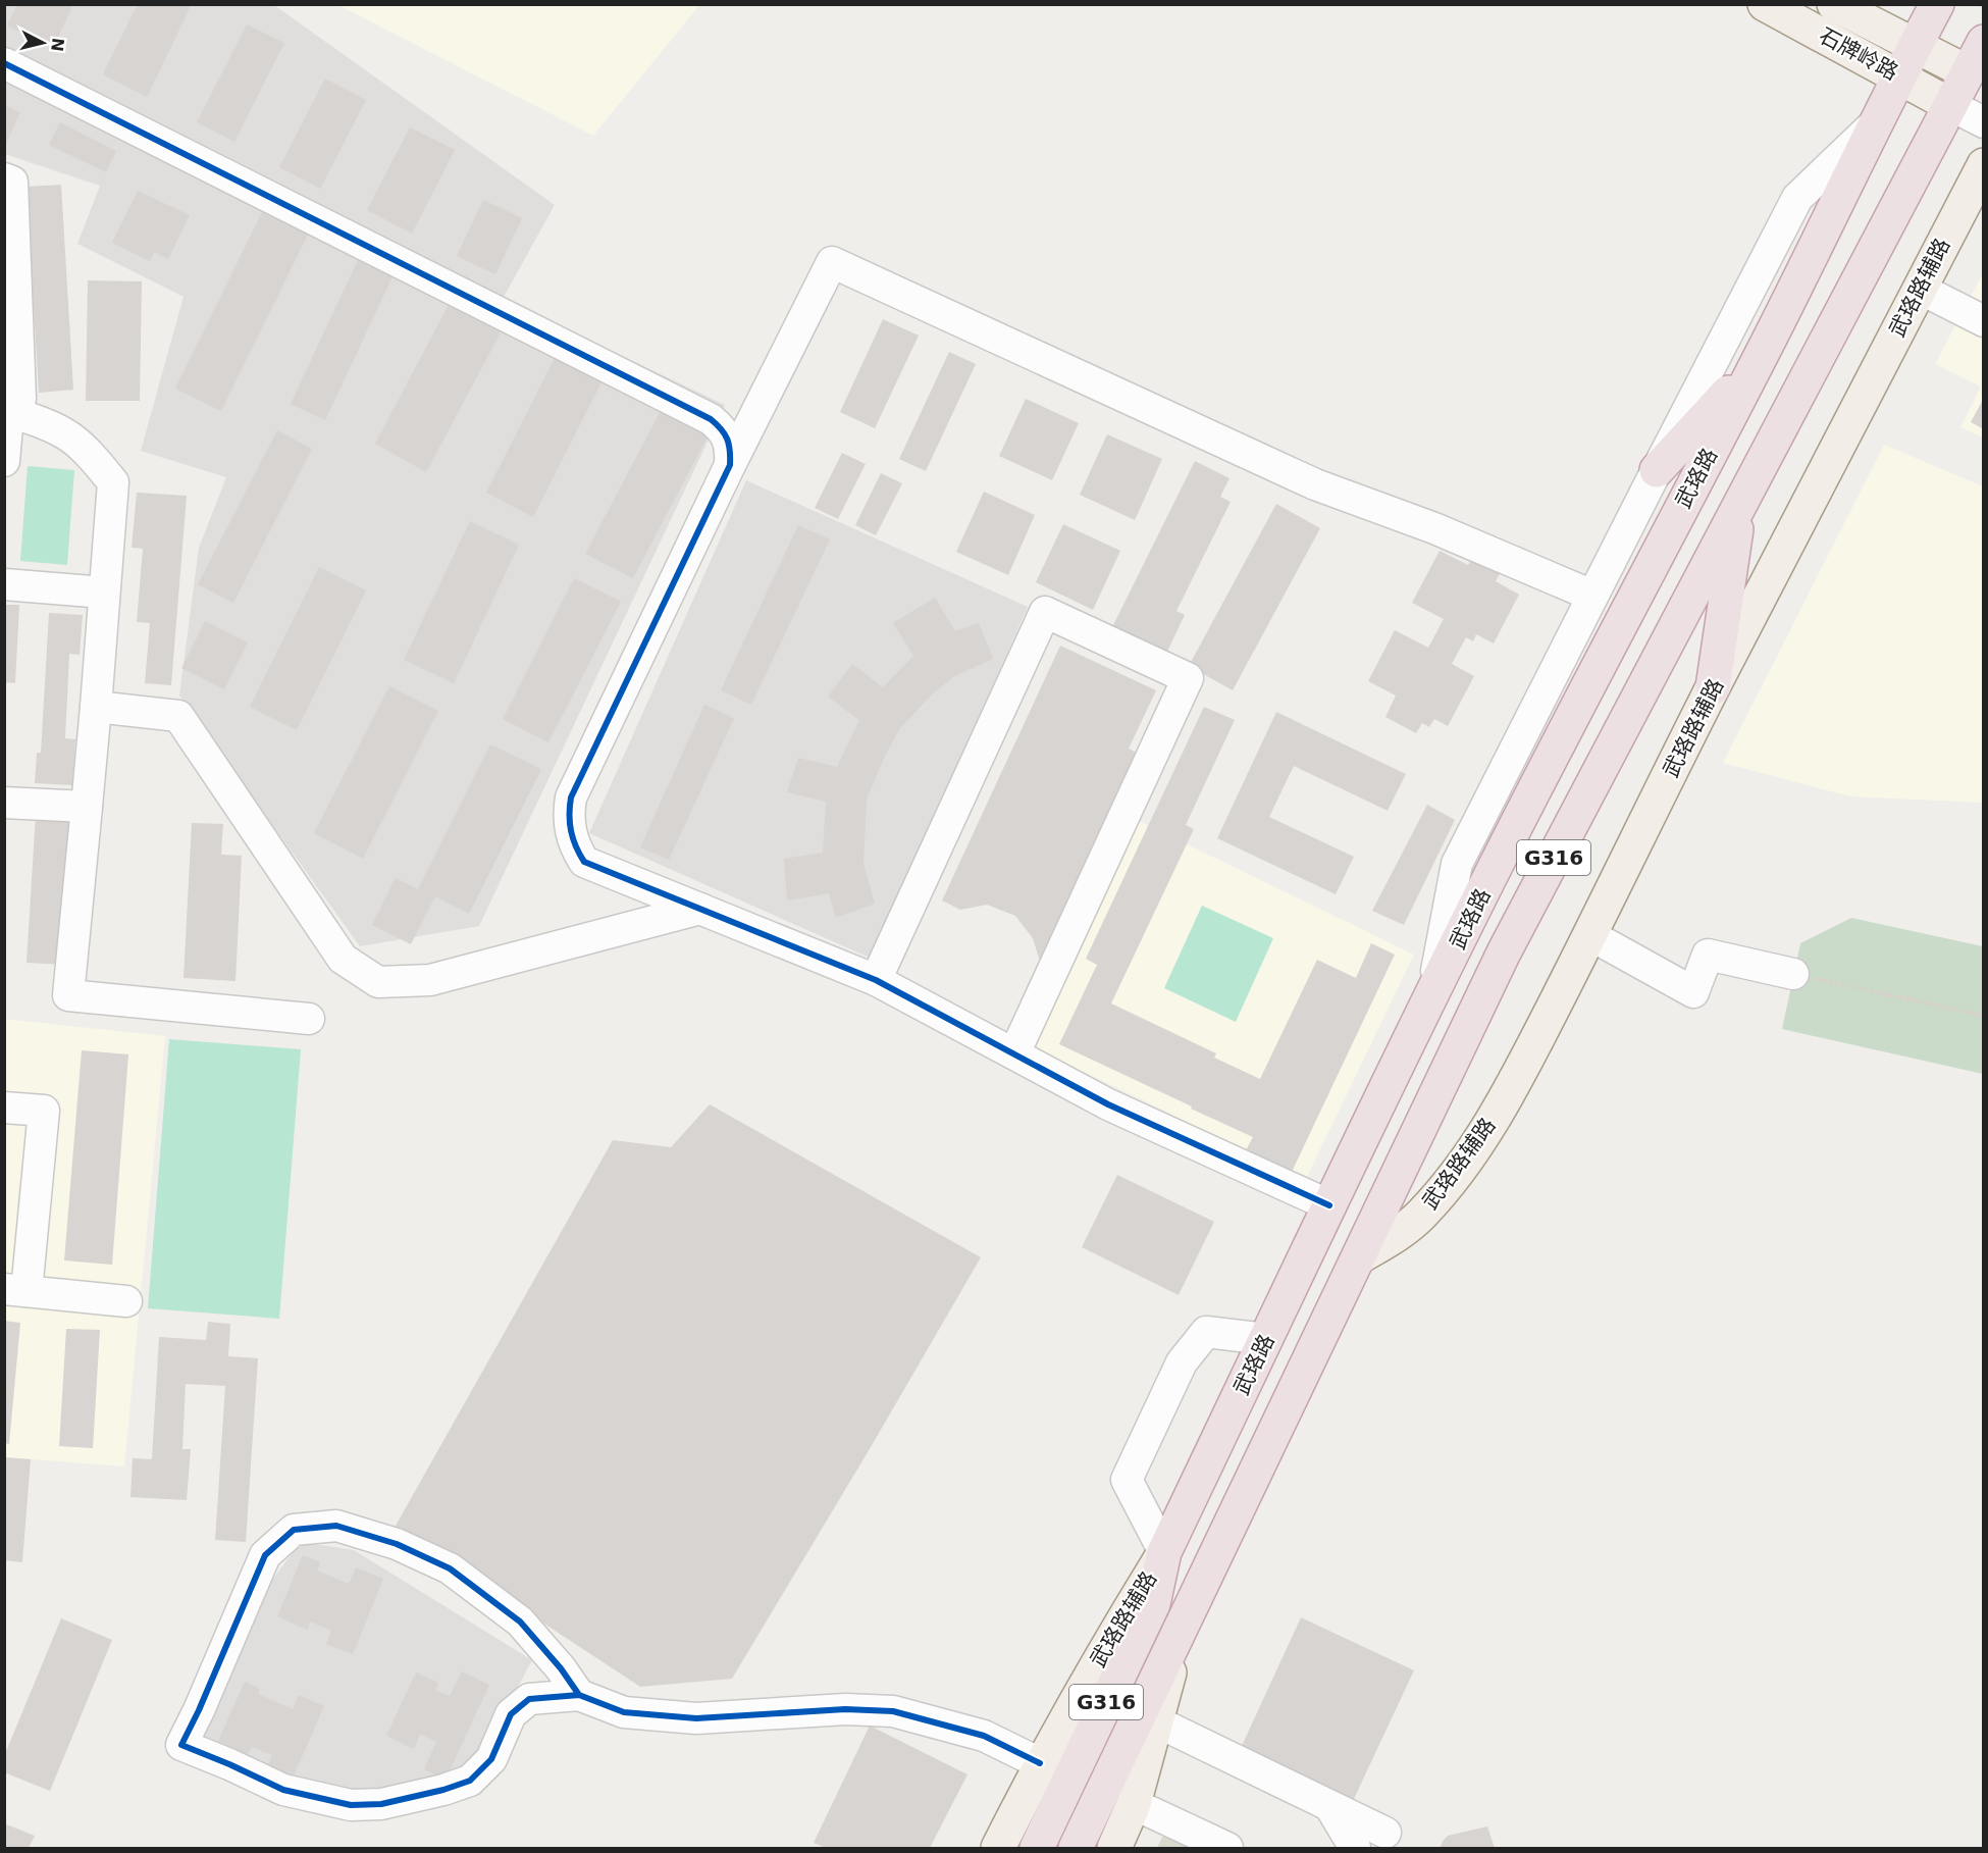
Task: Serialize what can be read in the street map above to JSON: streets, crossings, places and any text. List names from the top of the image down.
{
  "streets": {
    "highway": ["武珞路", "G316"],
    "main road": ["石牌岭路", "武珞路辅路"]
  },
  "crossings": [
    ["石牌岭路", "武珞路"],
    ["石牌岭路", "G316"],
    ["武珞路辅路", "武珞路"],
    ["武珞路辅路", "G316"]
  ],
  "north": "right"
}
